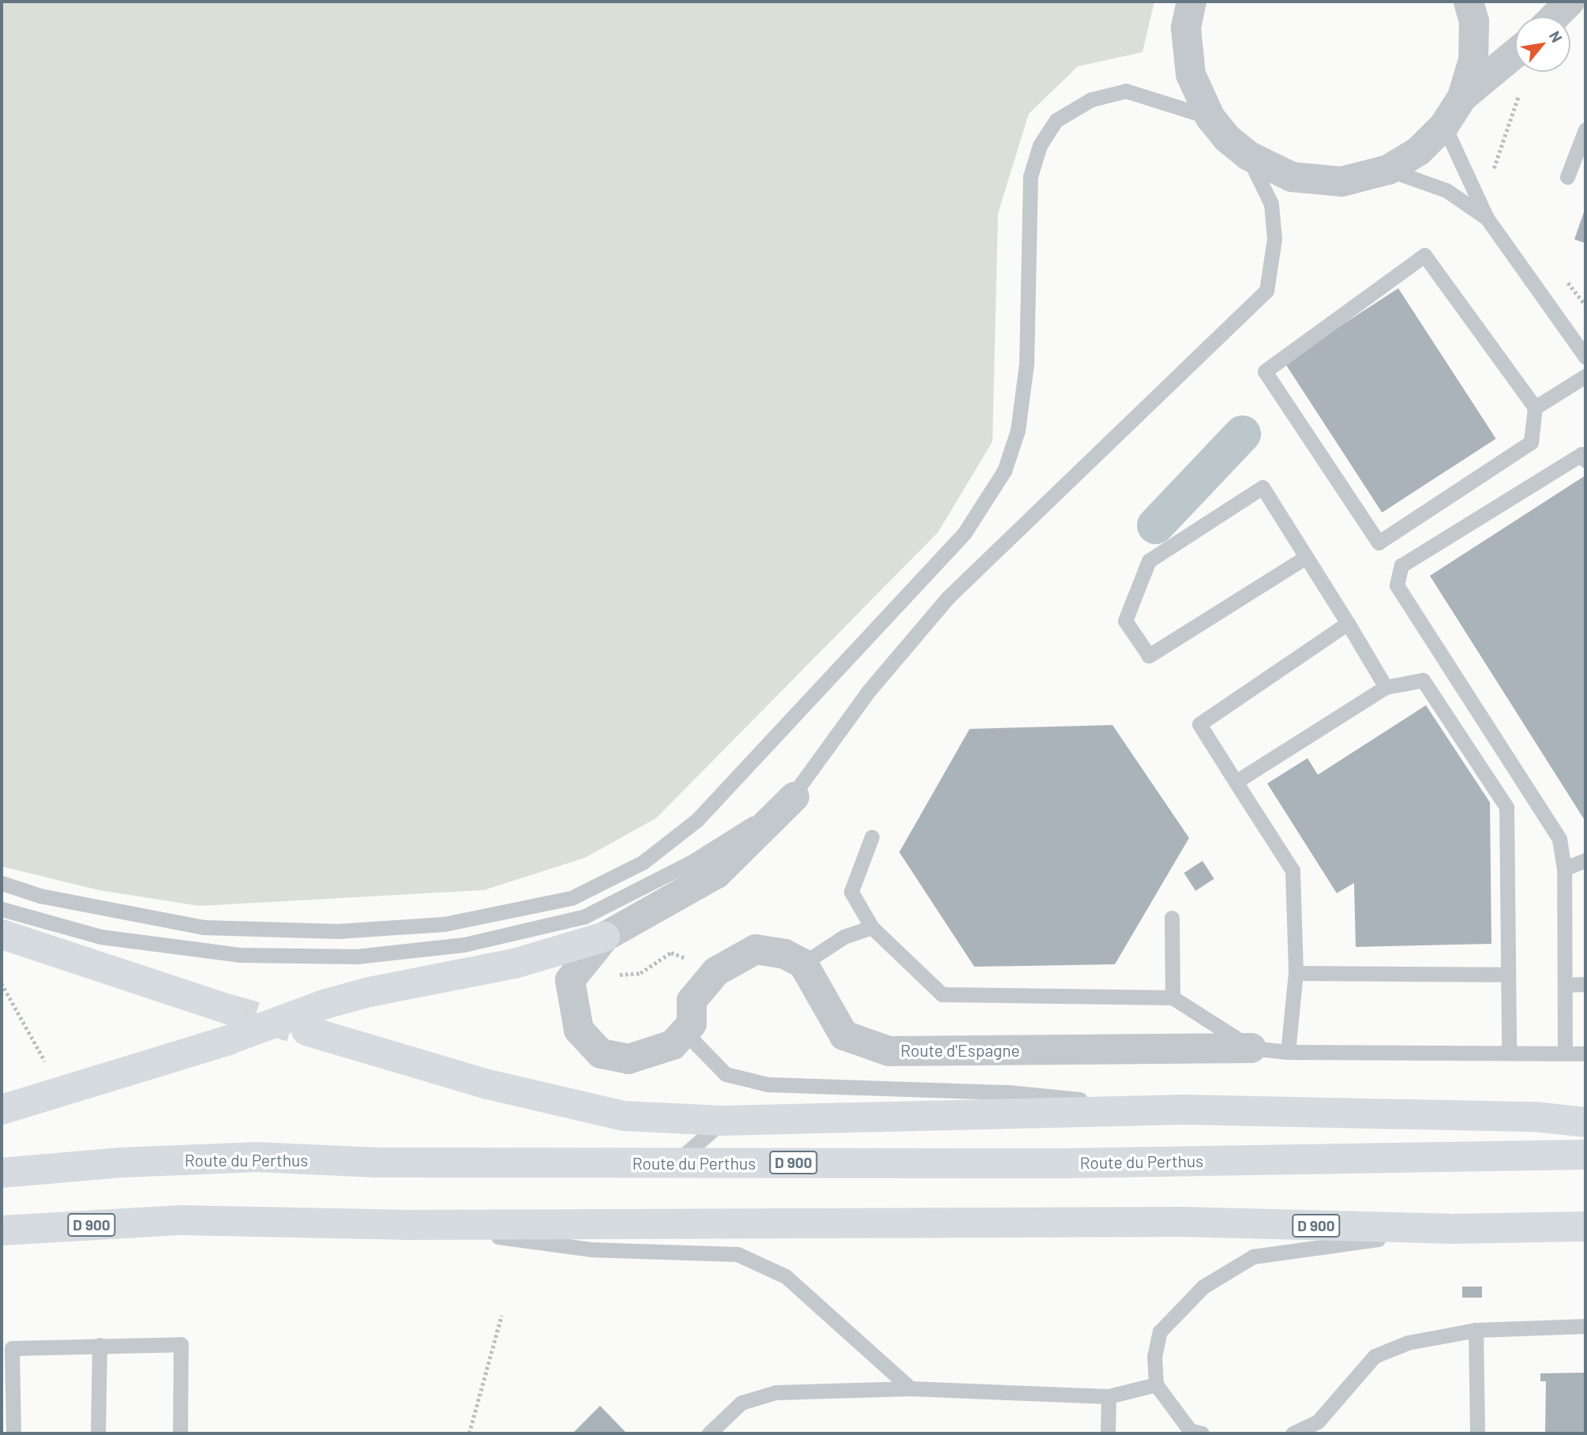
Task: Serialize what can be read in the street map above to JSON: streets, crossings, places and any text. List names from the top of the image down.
{
  "streets": {
    "main road": ["Route du Perthus", "D 900"],
    "street": ["Route d'Espagne"]
  },
  "north": "top right"
}
